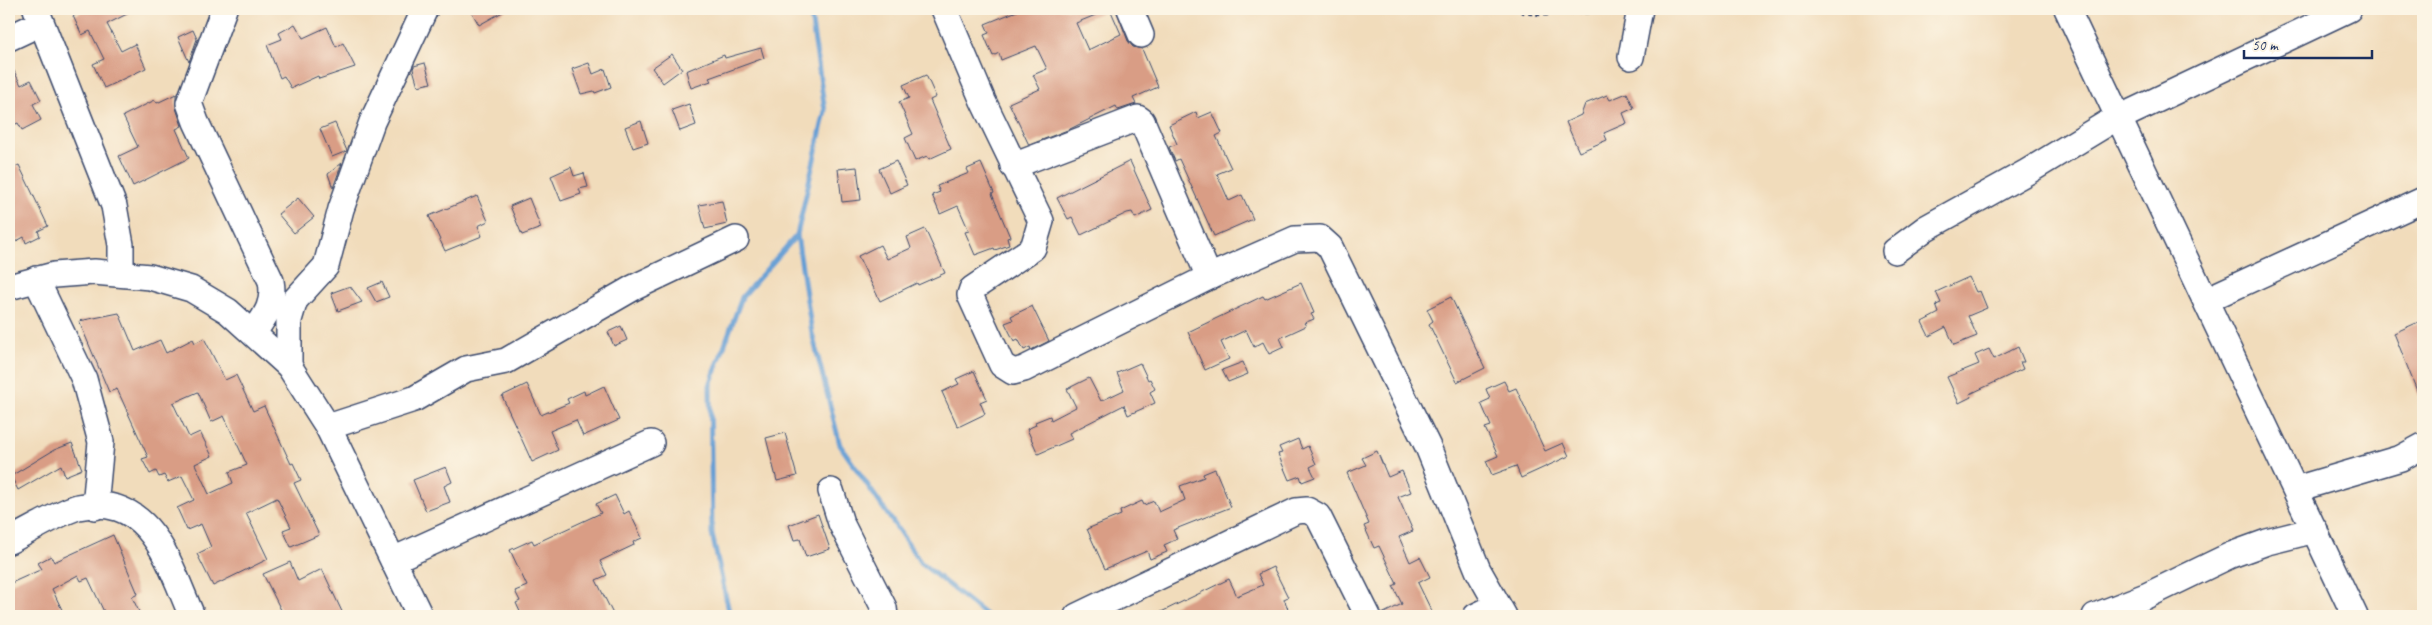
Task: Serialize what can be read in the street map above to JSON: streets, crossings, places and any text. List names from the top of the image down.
{
  "scale_bar": "50 m"
}
